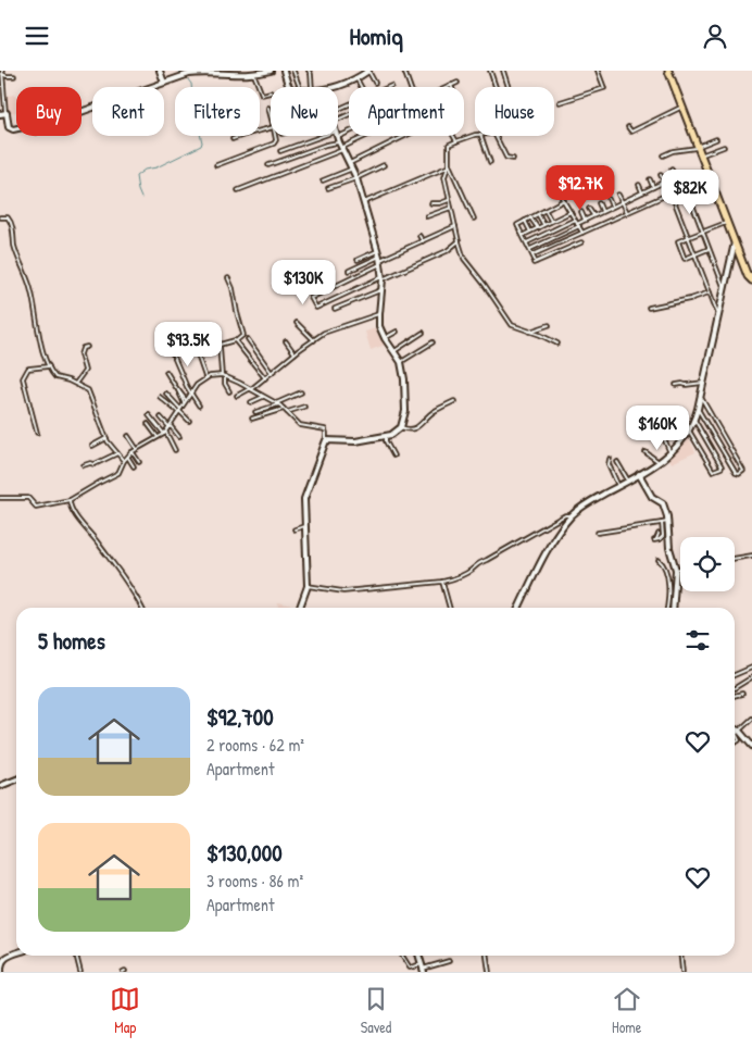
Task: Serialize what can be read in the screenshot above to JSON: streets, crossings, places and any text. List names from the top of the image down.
{
  "page": {
    "header": "Homiq",
    "chip": [
      "Buy",
      "Rent",
      "Filters",
      "New",
      "Apartment",
      "House"
    ],
    "price": [
      "$92.7K",
      "$82K",
      "$130K",
      "$93.5K",
      "$160K"
    ],
    "heading": "5 homes",
    "list": [
      {
        "name": "$92,700",
        "note": "2 rooms · 62 m² · Apartment"
      },
      {
        "name": "$130,000",
        "note": "3 rooms · 86 m² · Apartment"
      }
    ],
    "tabs": ["Map", "Saved", "Home"]
  }
}
